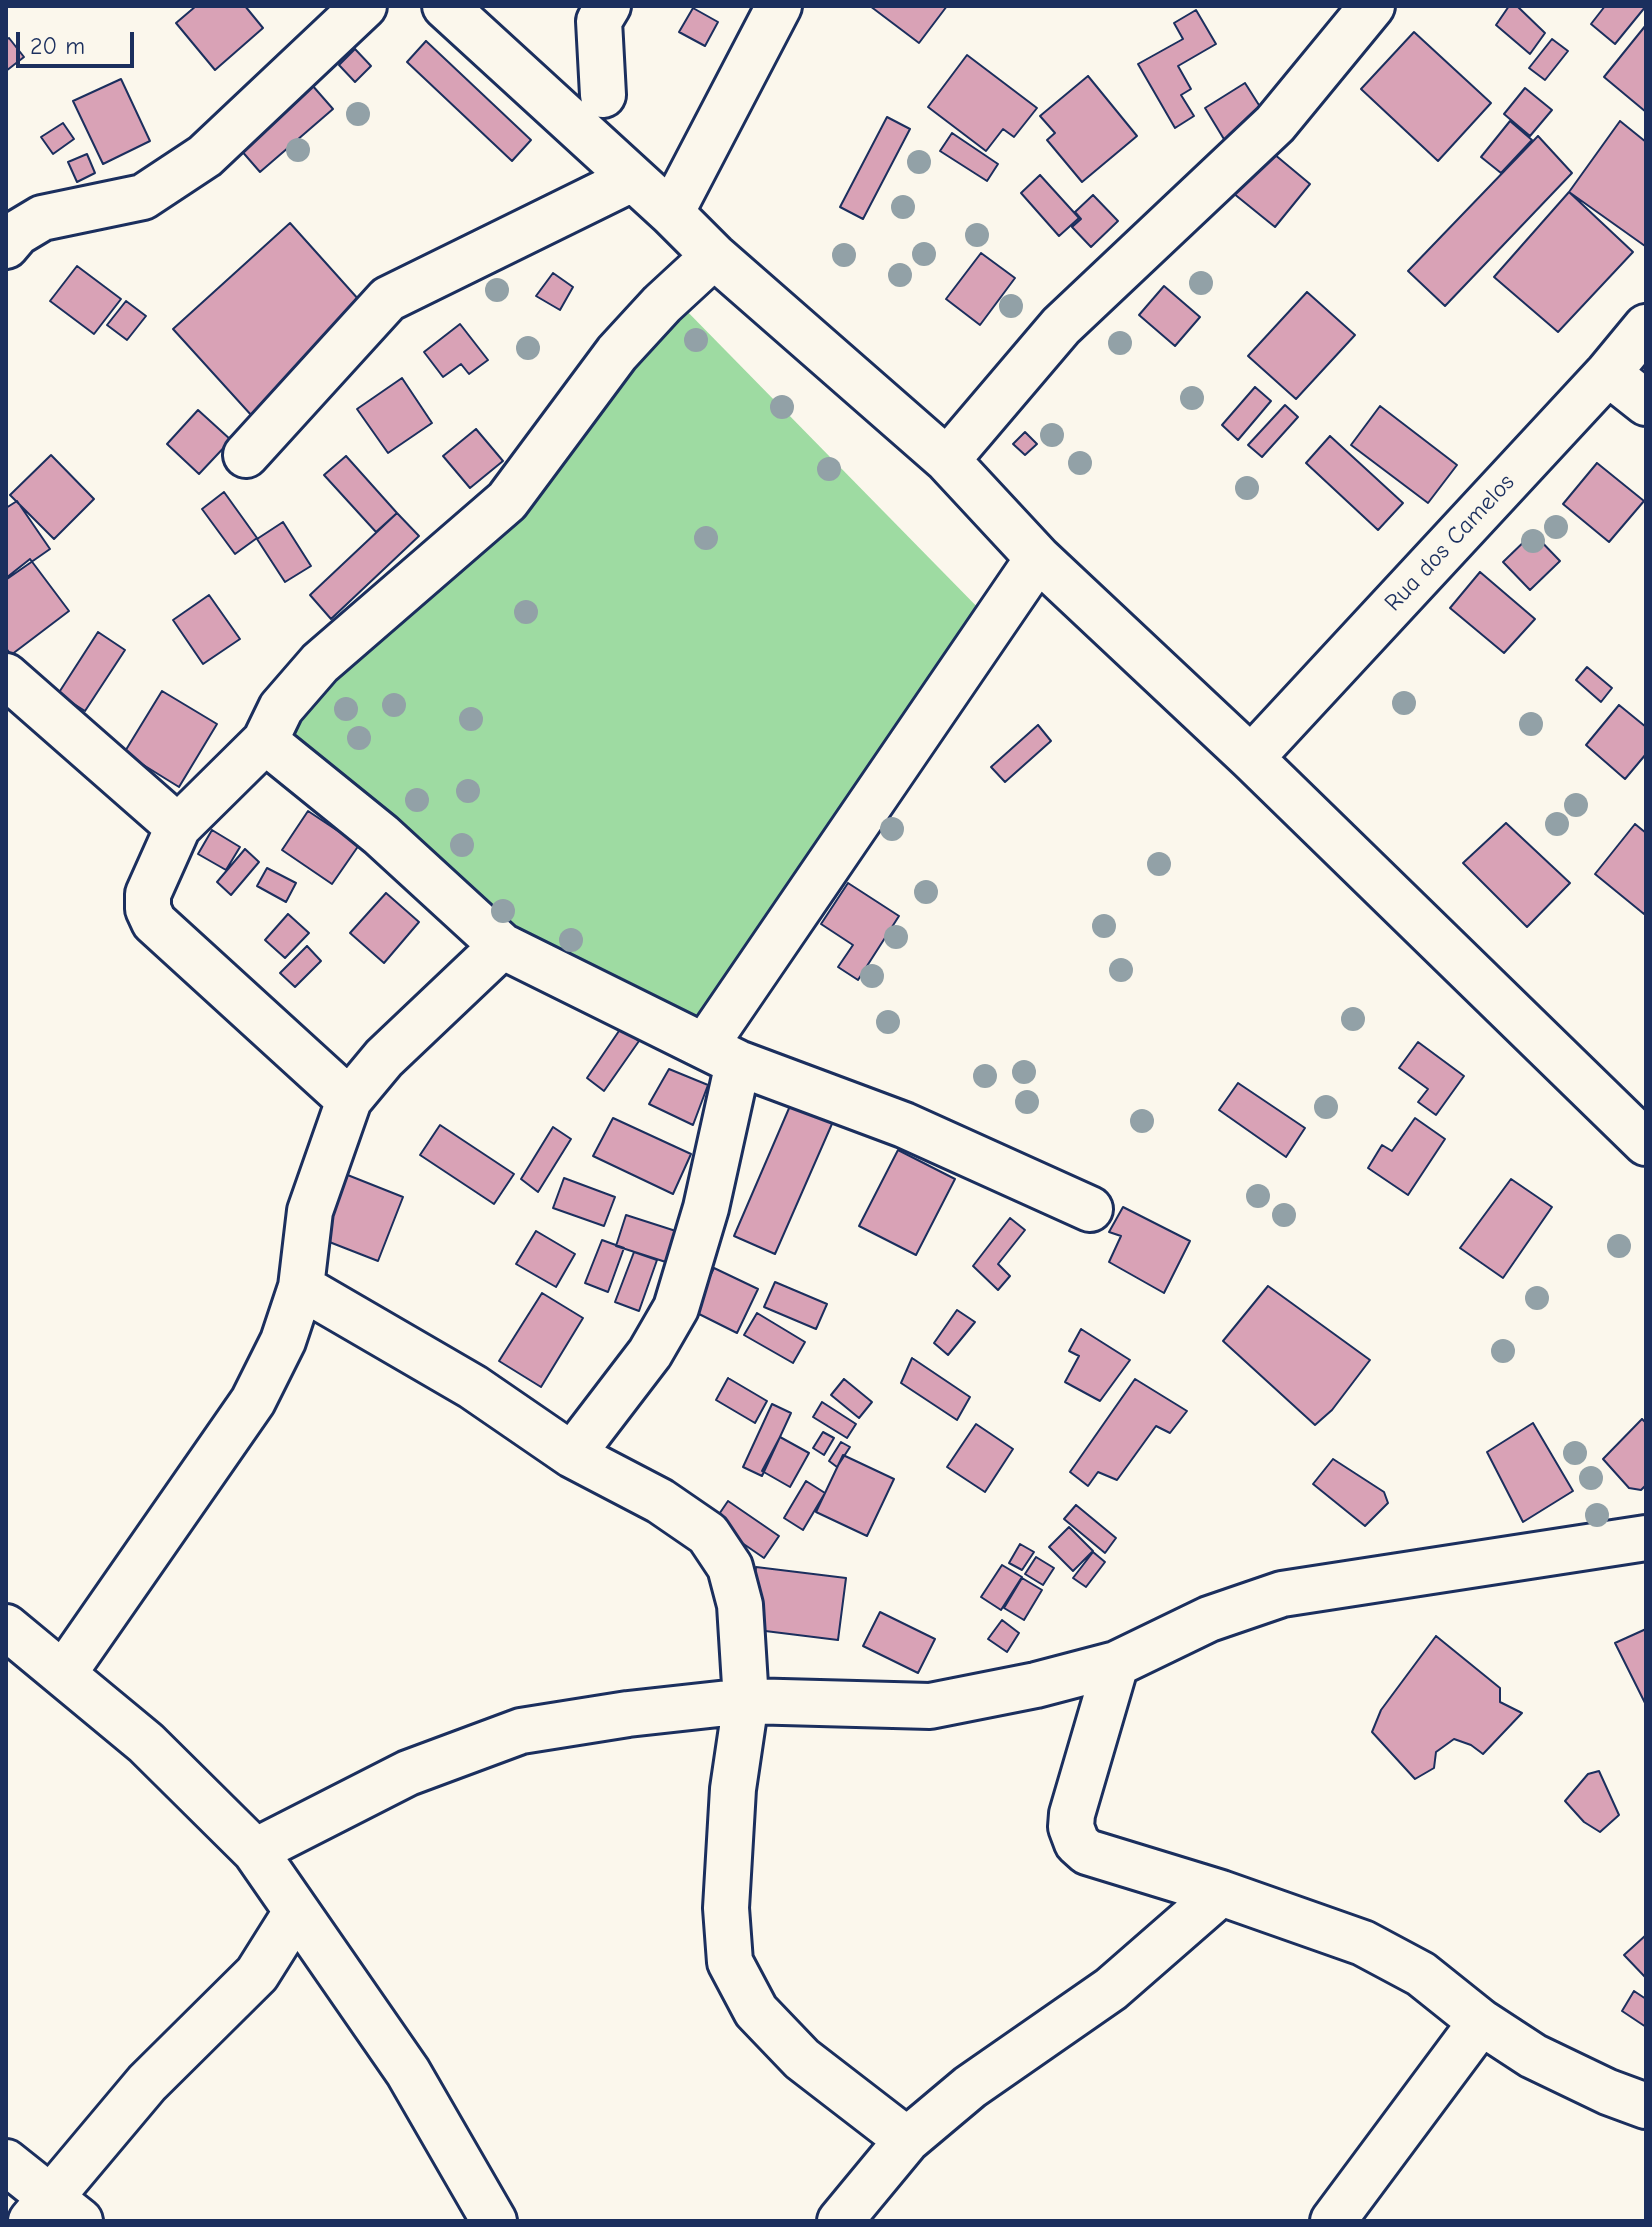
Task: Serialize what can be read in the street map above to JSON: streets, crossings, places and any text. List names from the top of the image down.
{
  "streets": {
    "street": ["Rua dos Camelos"]
  },
  "scale_bar": "20 m"
}
